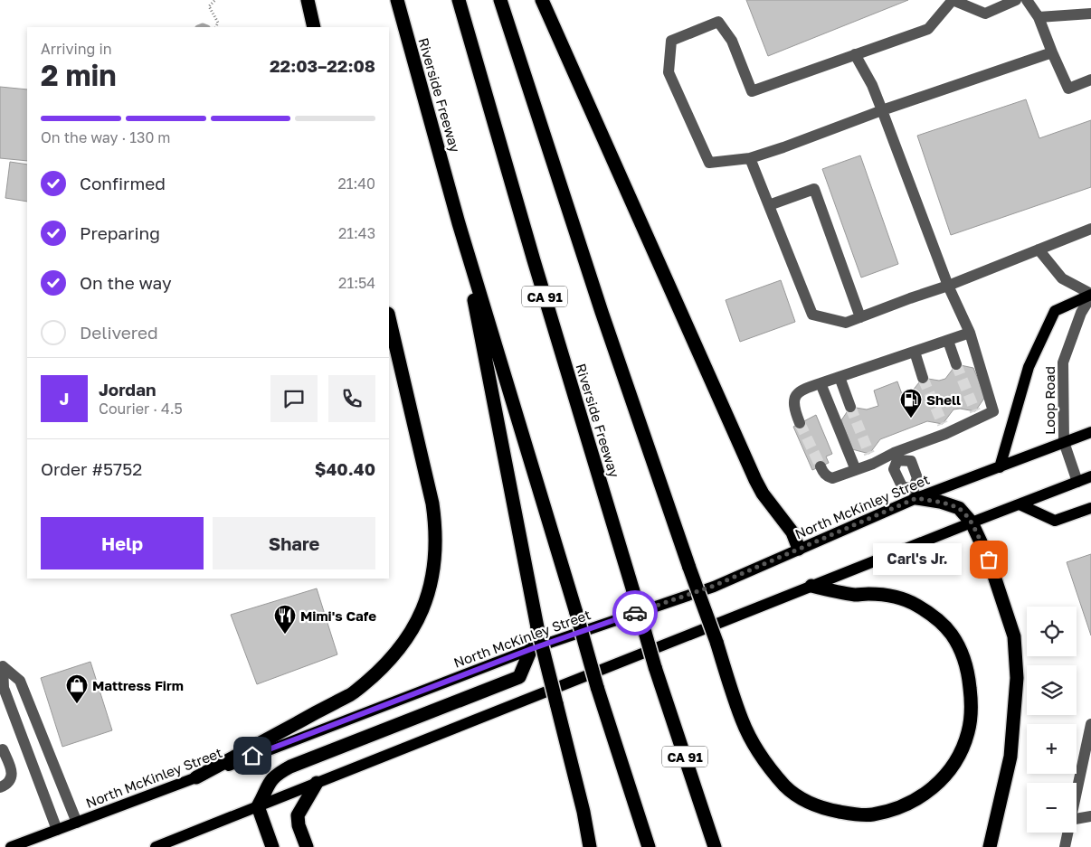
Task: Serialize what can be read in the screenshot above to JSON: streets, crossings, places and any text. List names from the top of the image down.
{
  "streets": {
    "highway": ["Riverside Freeway", "CA 91"],
    "main road": ["North McKinley Street"],
    "street": ["Loop Road"]
  },
  "crossings": [
    ["Loop Road", "North McKinley Street"]
  ],
  "places": {
    "fuel station": ["Shell"],
    "other": ["Carl's Jr."],
    "restaurant": ["Mimi's Cafe"],
    "shop": ["Mattress Firm"]
  },
  "page": {
    "heading": ["2 min", "Arriving in", "22:03–22:08"],
    "panel": [
      "Jordan",
      "Courier · 4.5",
      "Order #5752",
      "$40.40"
    ],
    "bar": "On the way · 130 m",
    "list": [
      ["Confirmed", "21:40"],
      ["Preparing", "21:43"],
      ["On the way", "21:54"],
      "Delivered"
    ],
    "round": "J",
    "buttons": ["Help", "Share"],
    "bubble": "Carl's Jr.",
    "map_buttons": ["+", "−"]
  }
}
